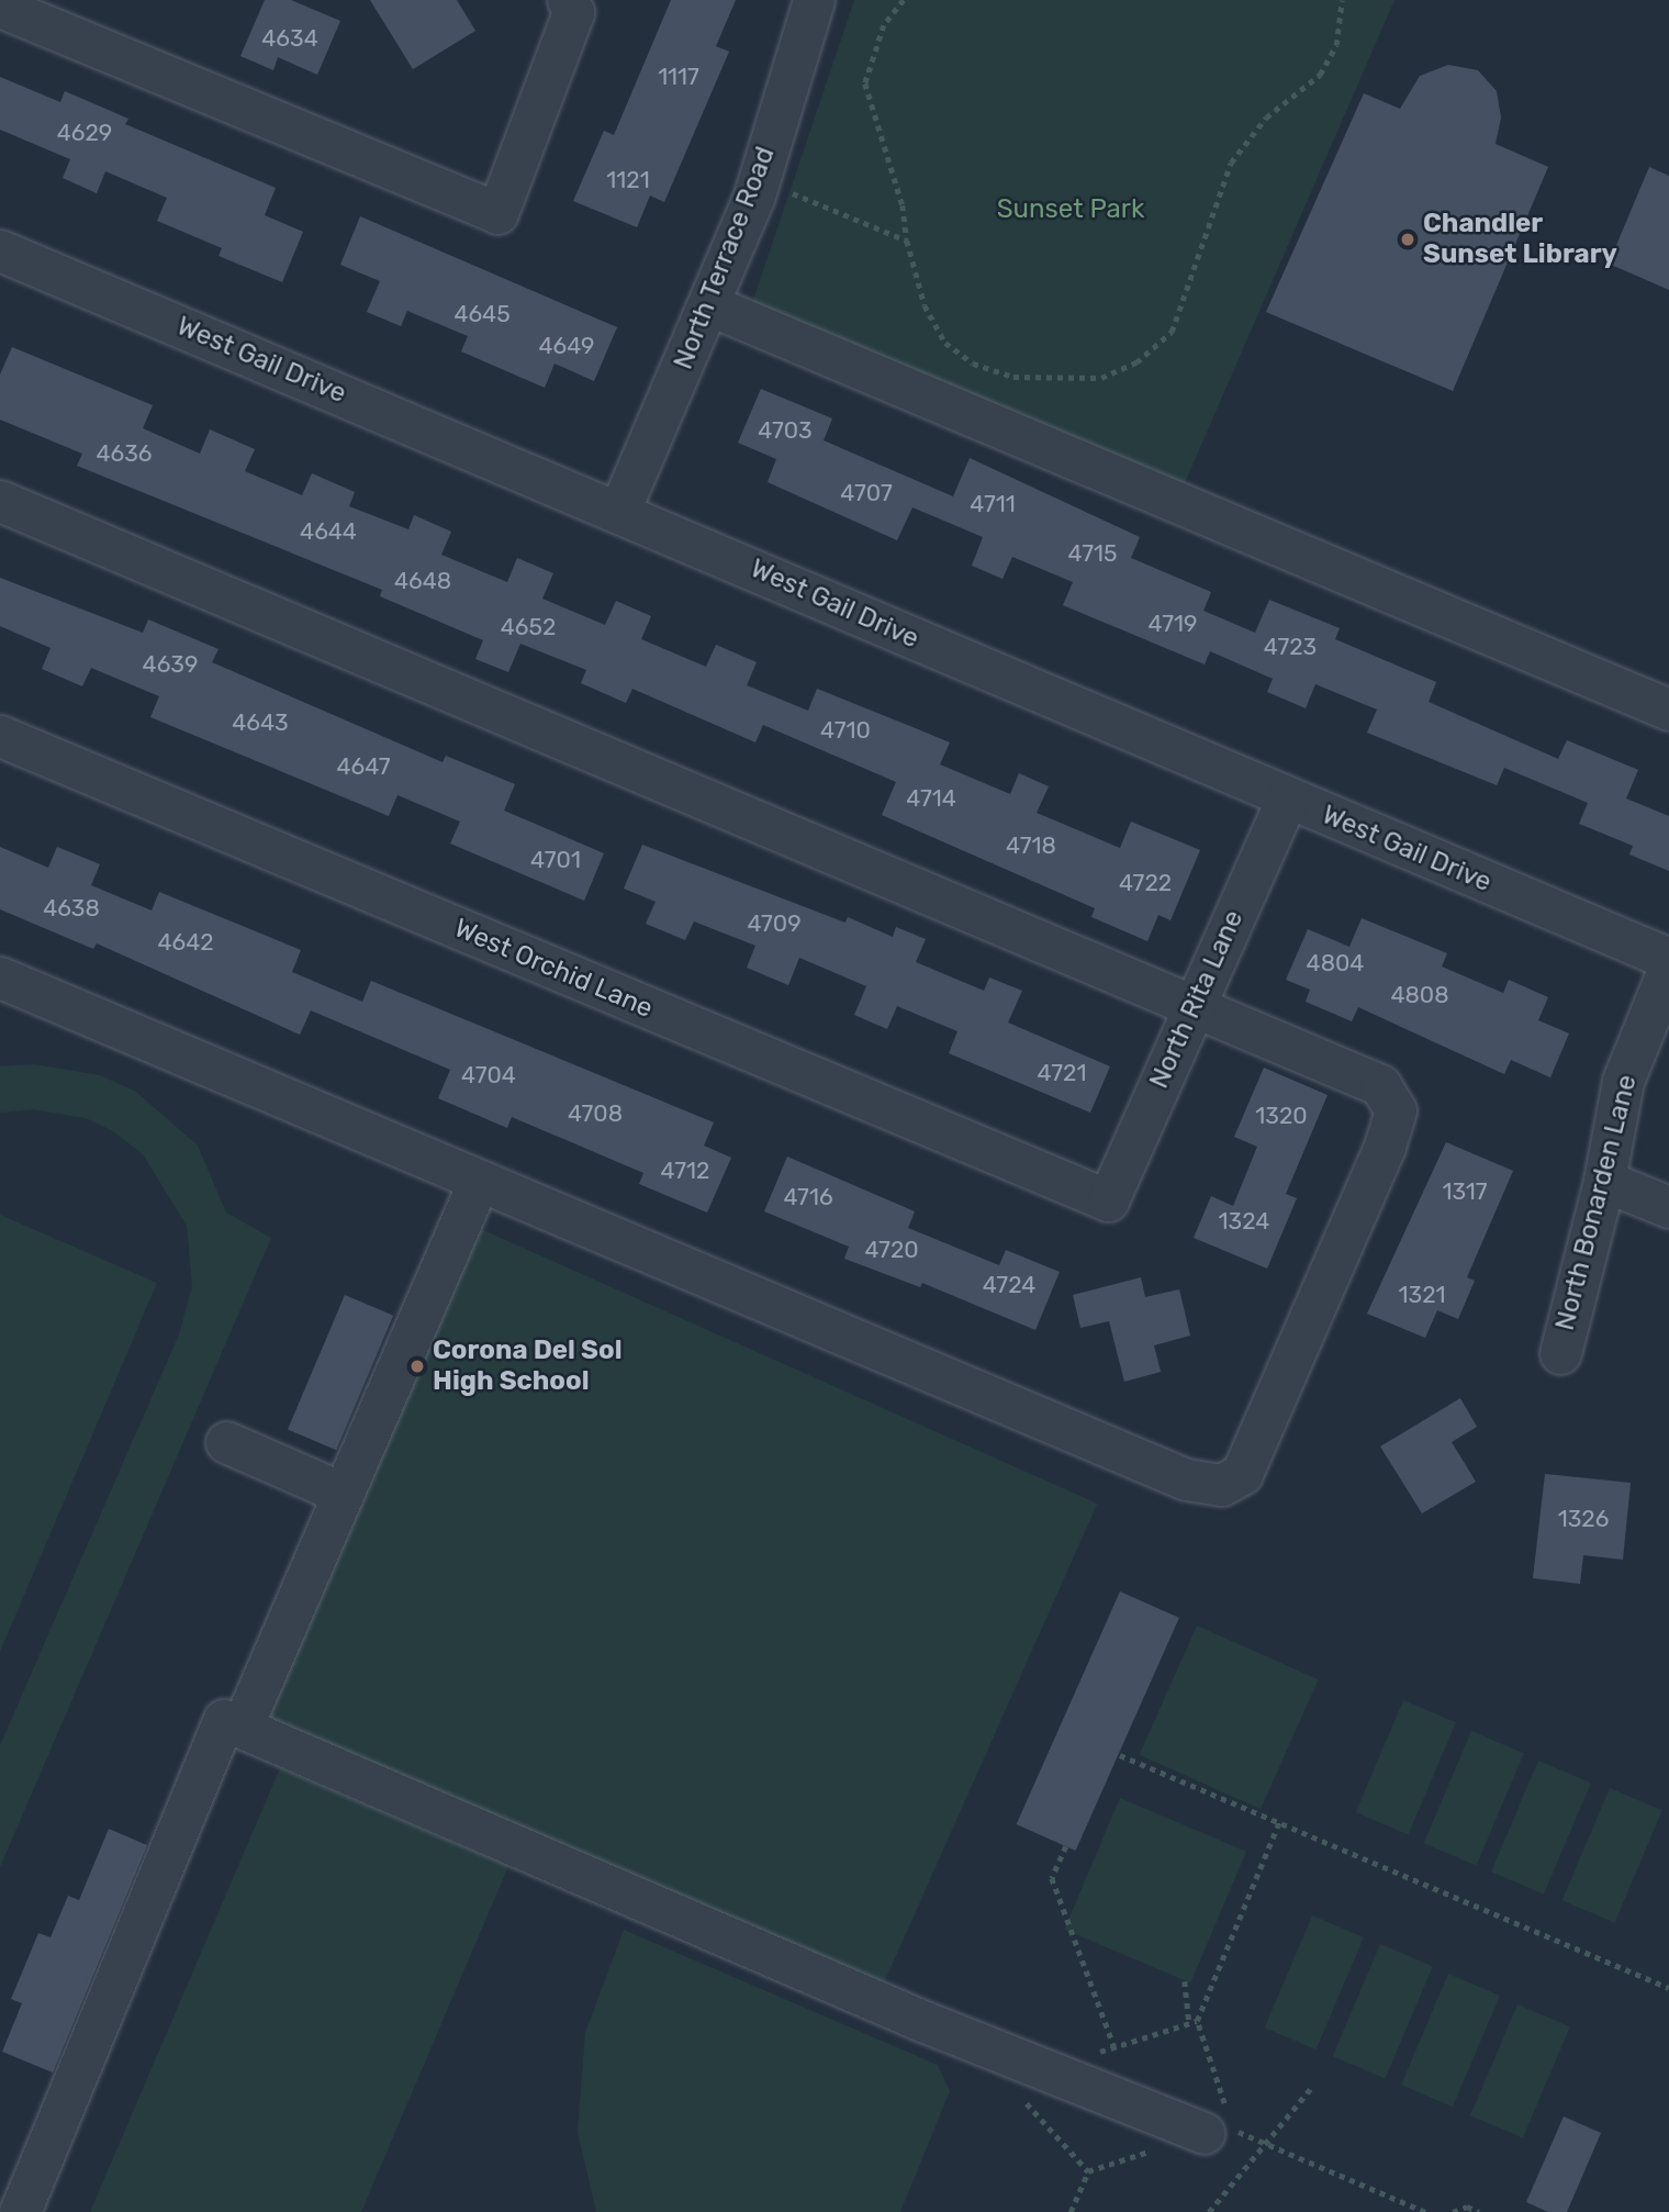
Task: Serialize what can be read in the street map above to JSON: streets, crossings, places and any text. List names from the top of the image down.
{
  "streets": {
    "street": [
      "North Terrace Road",
      "West Gail Drive",
      "West Orchid Lane",
      "North Rita Lane",
      "North Bonarden Lane"
    ]
  },
  "crossings": [
    ["North Terrace Road", "West Gail Drive"],
    ["West Gail Drive", "North Rita Lane"],
    ["West Orchid Lane", "North Rita Lane"]
  ],
  "parks": ["Sunset Park"],
  "places": ["Chandler Sunset Library", "Corona Del Sol High School"],
  "house_numbers": [
    "4634",
    "1117",
    "4629",
    "1121",
    "4645",
    "4649",
    "4703",
    "4636",
    "4707",
    "4711",
    "4644",
    "4715",
    "4648",
    "4719",
    "4652",
    "4723",
    "4639",
    "4643",
    "4710",
    "4647",
    "4714",
    "4718",
    "4701",
    "4722",
    "4638",
    "4709",
    "4642",
    "4804",
    "4808",
    "4721",
    "4704",
    "4708",
    "1320",
    "4712",
    "1317",
    "4716",
    "1324",
    "4720",
    "4724",
    "1321",
    "1326"
  ]
}
